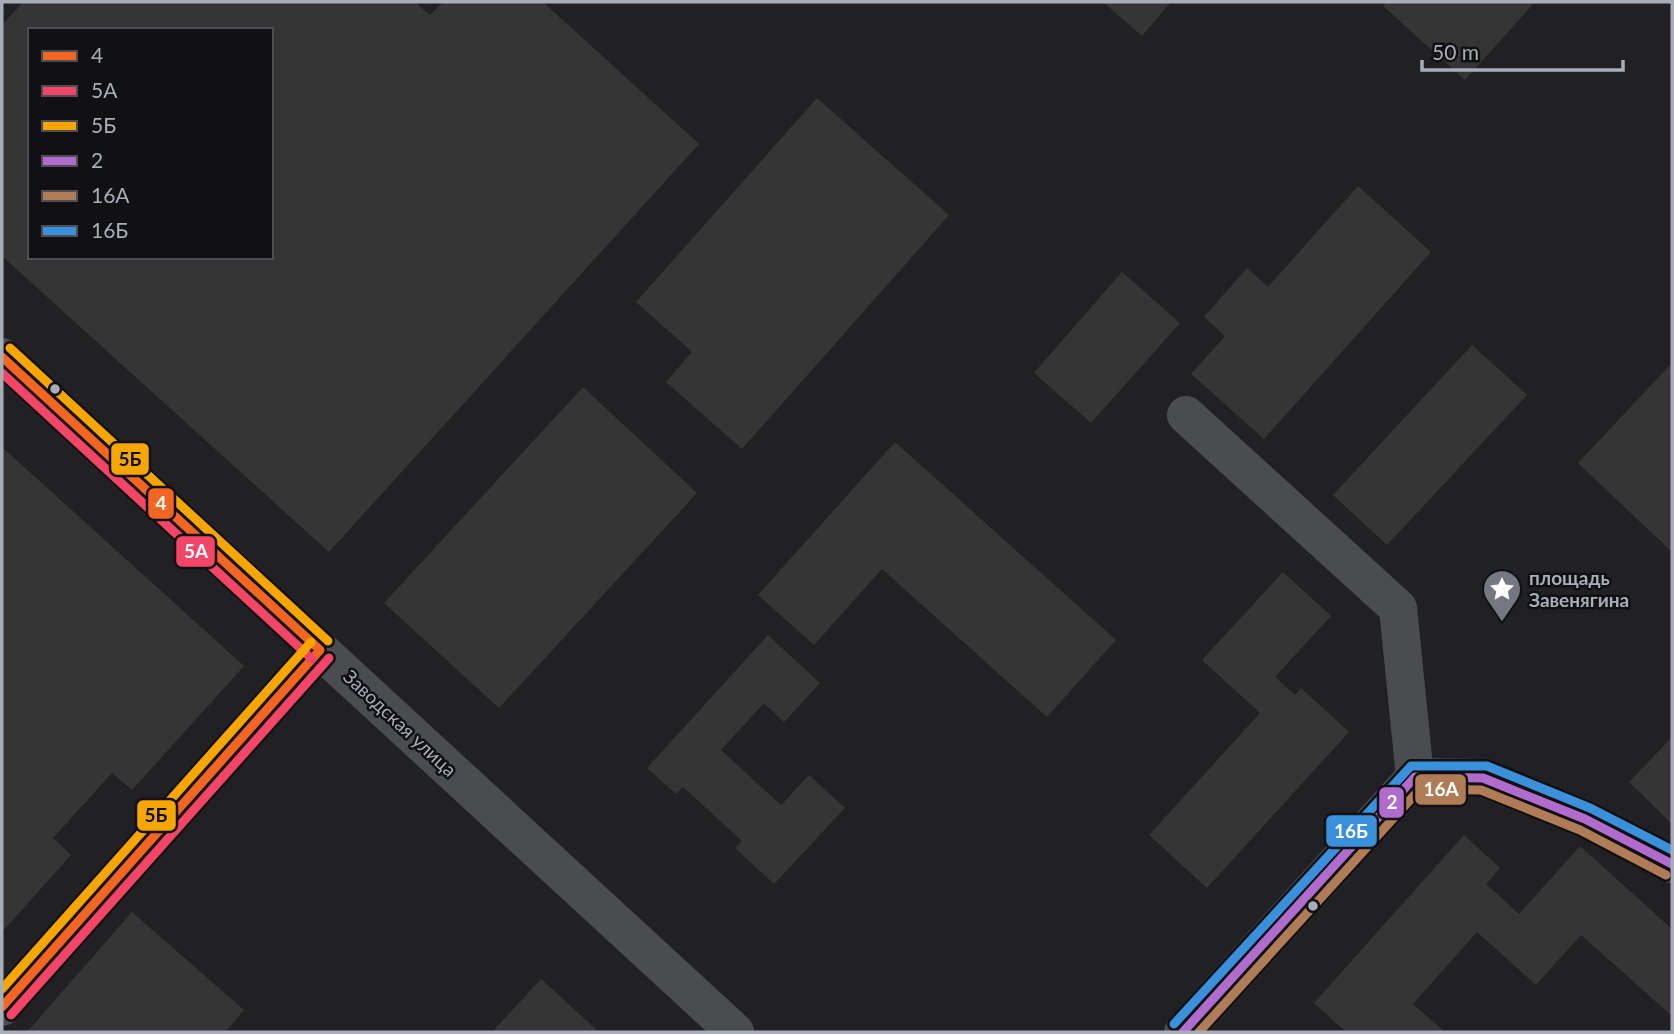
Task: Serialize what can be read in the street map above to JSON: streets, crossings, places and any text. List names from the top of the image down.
{
  "streets": {
    "street": ["Заводская улица"]
  },
  "places": {
    "place": ["площадь Завенягина"]
  },
  "lines": [
    "transit line 5Б",
    "transit line 4",
    "transit line 5А",
    "transit line 16Б",
    "transit line 2",
    "transit line 16А"
  ],
  "legend": [
    "4",
    "5А",
    "5Б",
    "2",
    "16А",
    "16Б"
  ],
  "scale_bar": "50 m"
}
